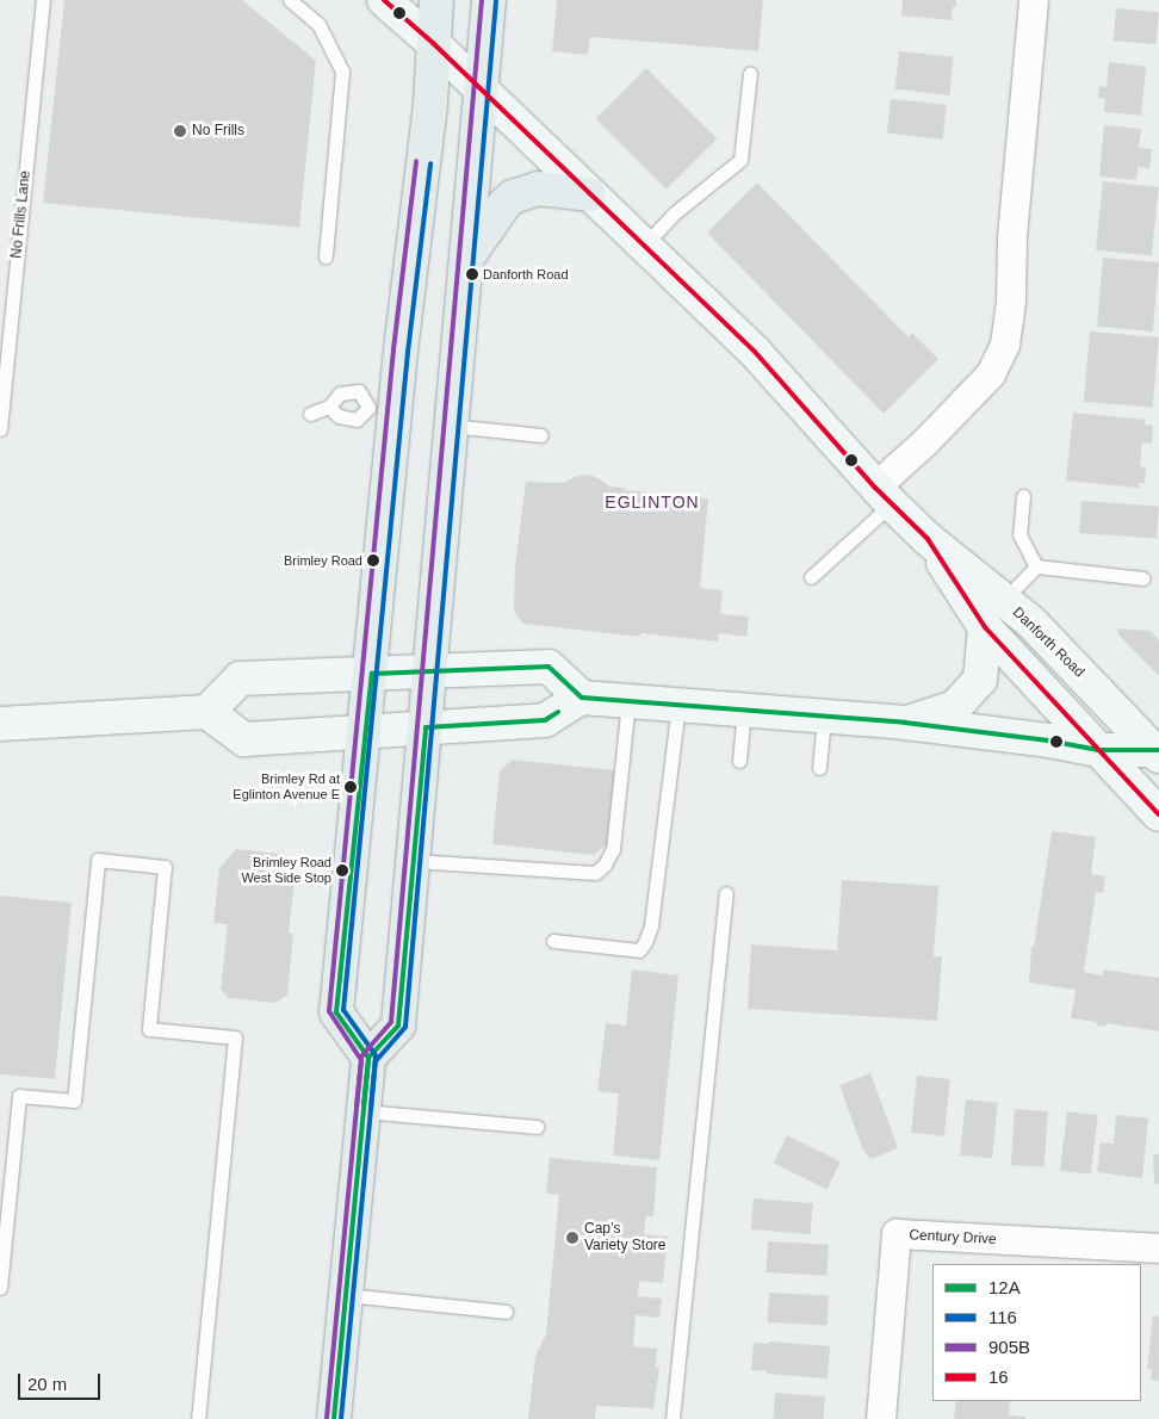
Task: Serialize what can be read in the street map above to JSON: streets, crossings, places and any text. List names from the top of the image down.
{
  "streets": {
    "main road": ["Danforth Road"],
    "street": ["Century Drive"],
    "lane": ["No Frills Lane"]
  },
  "districts": ["EGLINTON"],
  "places": [
    "No Frills",
    "Danforth Road",
    "Brimley Road",
    "Brimley Rd at Eglinton Avenue E",
    "Brimley Road West Side Stop",
    "Cap’s Variety Store"
  ],
  "lines": [
    "transit line 905B",
    "transit line 16",
    "transit line 116",
    "transit line 12A"
  ],
  "legend": [
    "12A",
    "116",
    "905B",
    "16"
  ],
  "scale_bar": "20 m"
}
